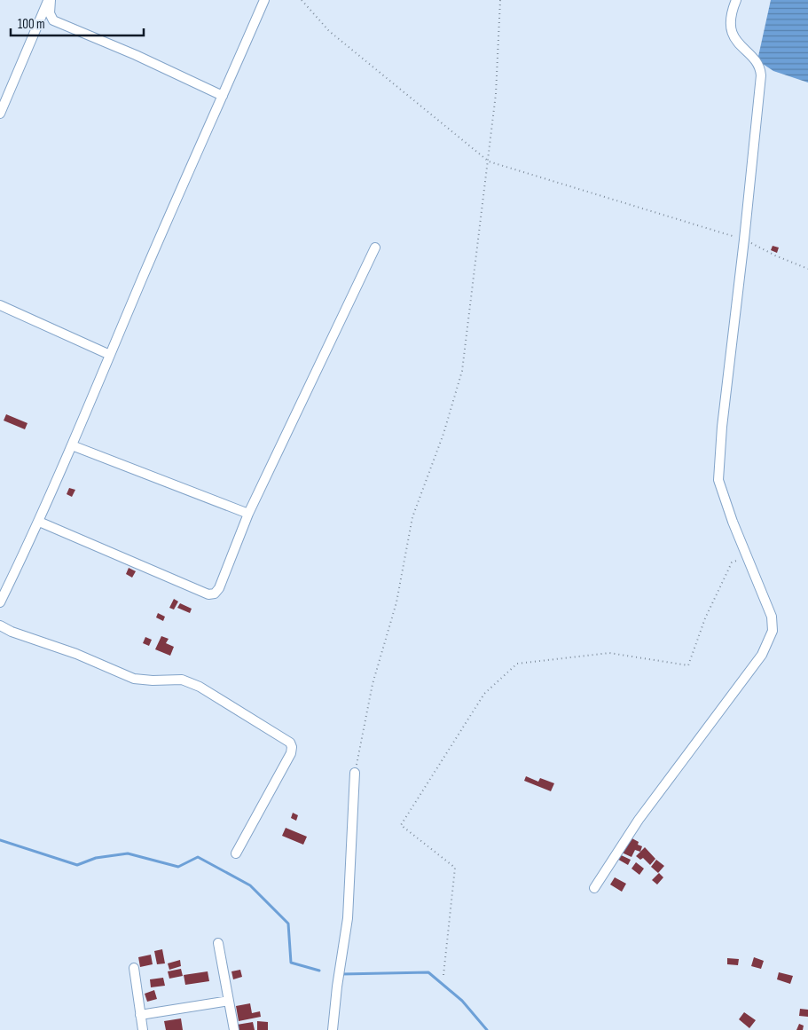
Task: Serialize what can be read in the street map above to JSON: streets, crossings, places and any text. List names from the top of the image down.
{
  "scale_bar": "100 m"
}
